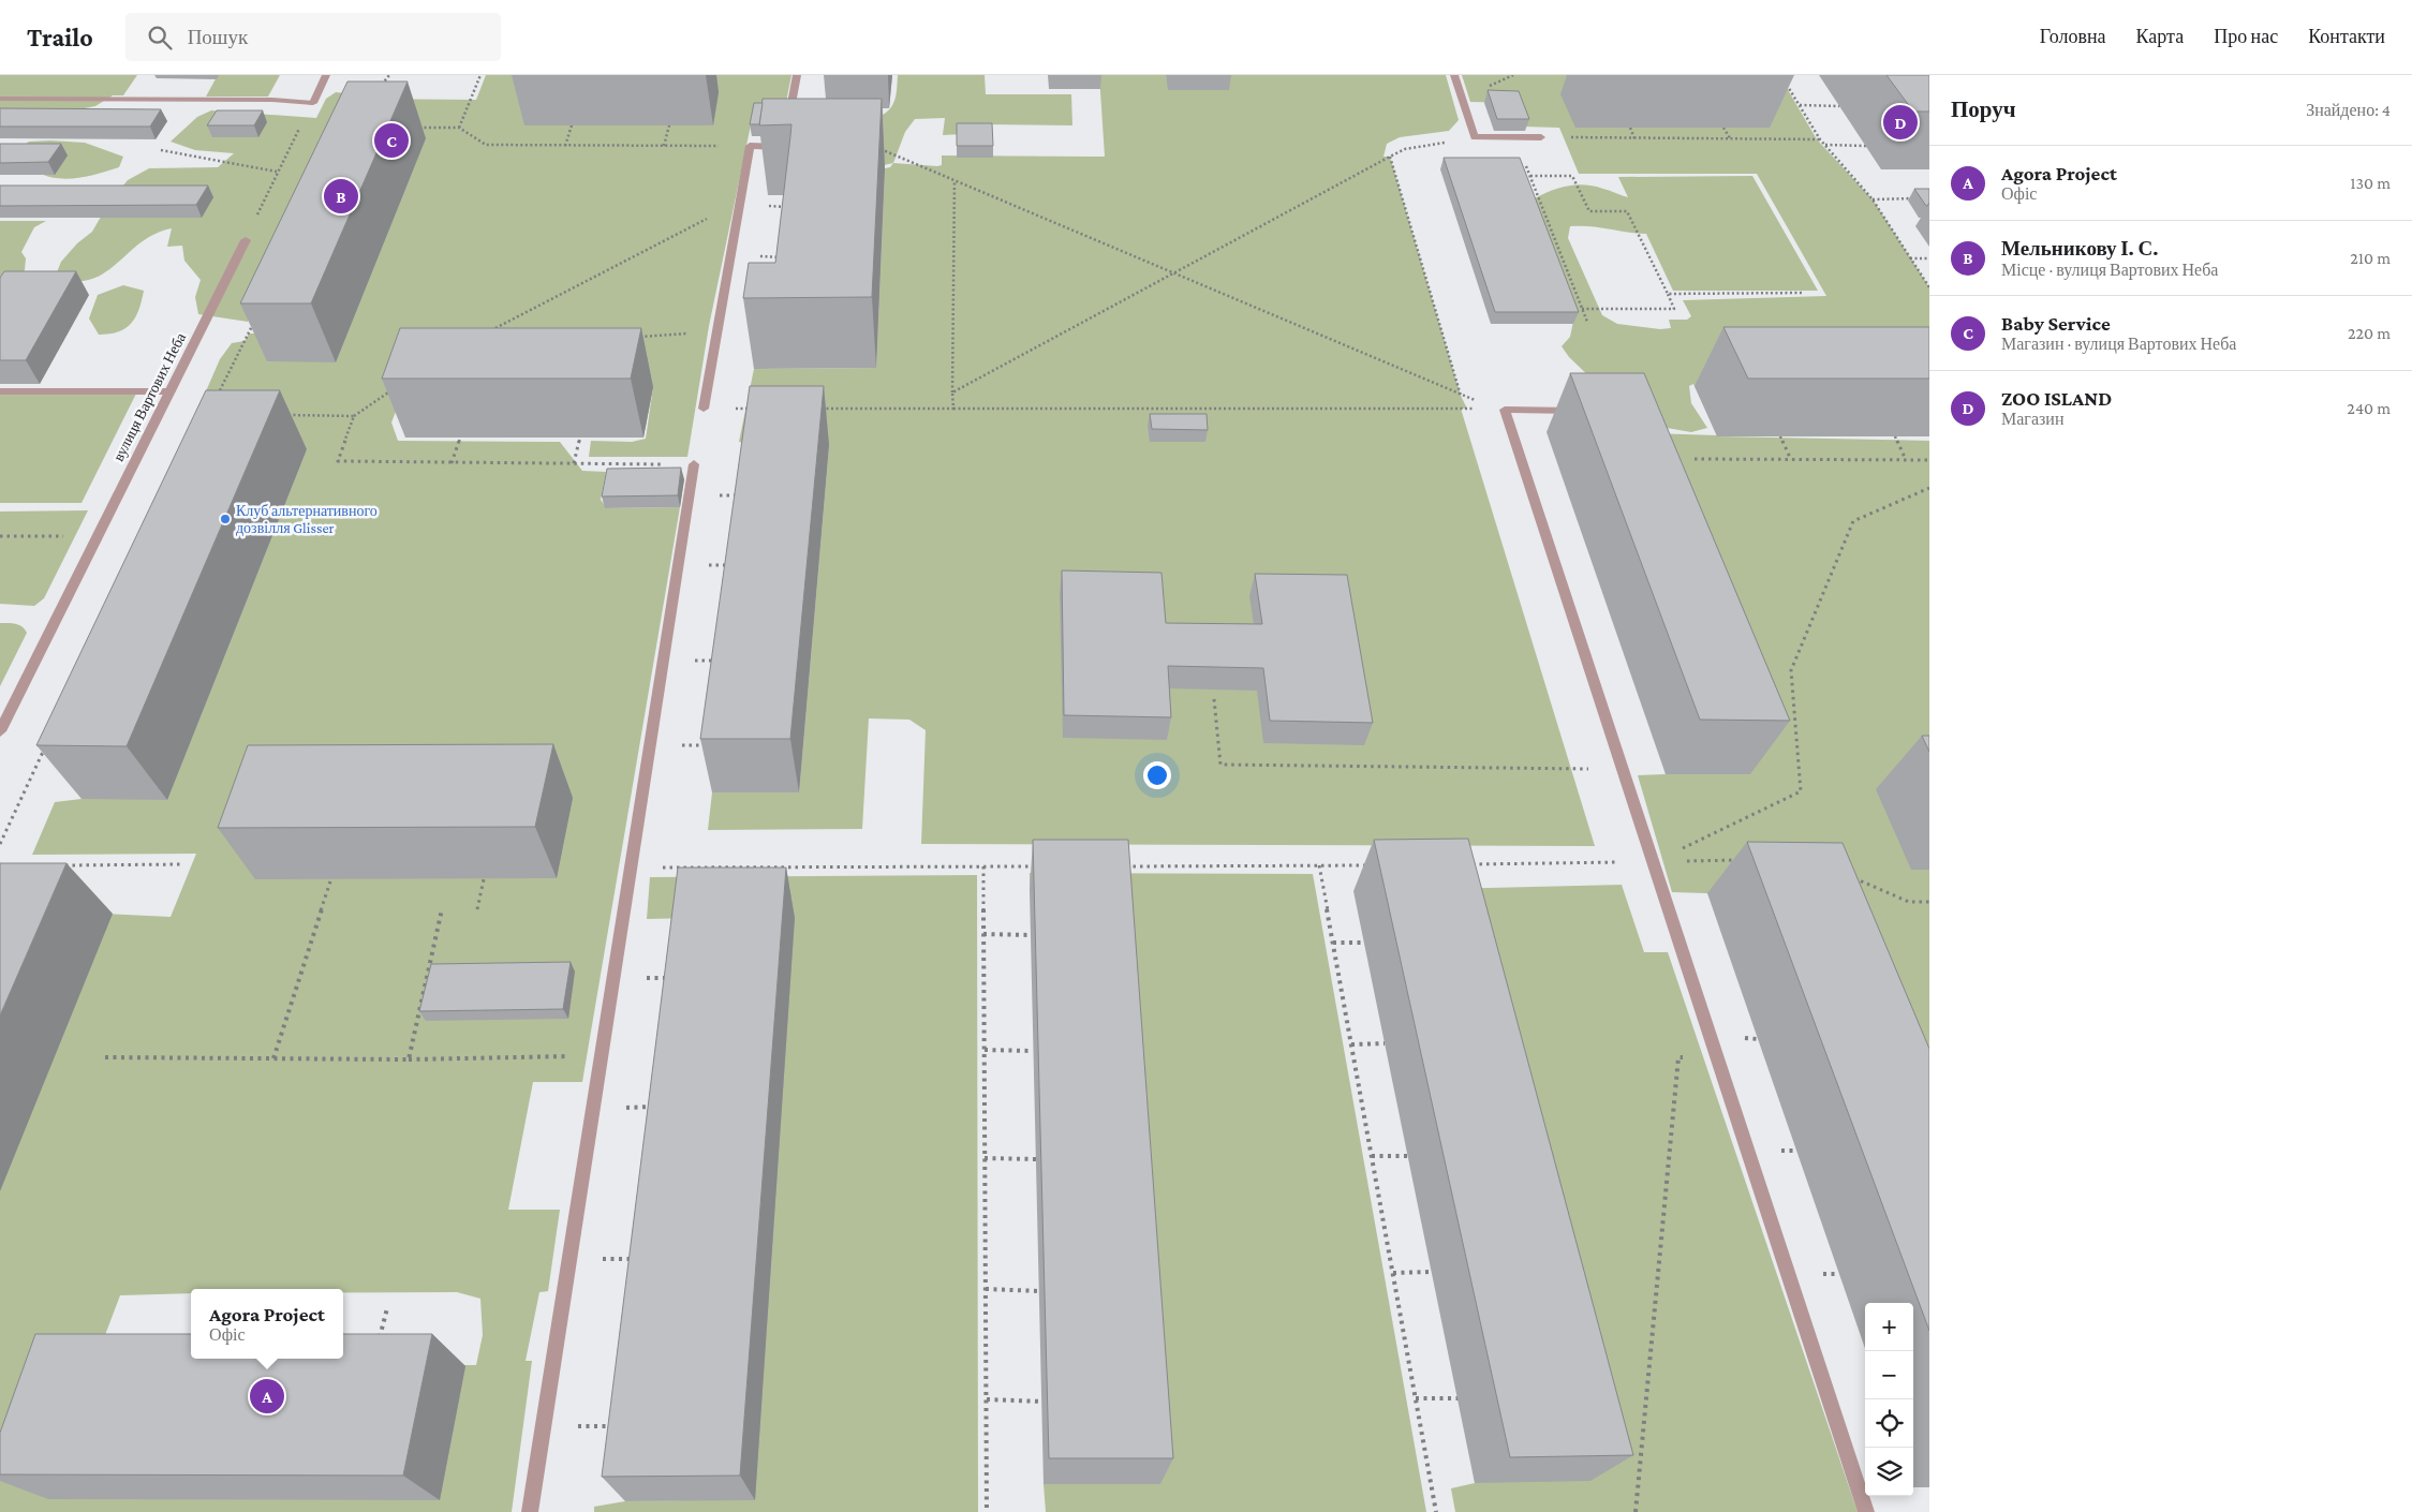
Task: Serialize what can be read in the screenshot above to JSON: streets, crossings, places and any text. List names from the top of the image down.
{
  "streets": {
    "street": ["вулиця Вартових Неба"]
  },
  "places": ["Клуб альтернативного дозвілля Glisser"],
  "page": {
    "header": "Trailo",
    "search": "Пошук",
    "nav": [
      "Головна",
      "Карта",
      "Про нас",
      "Контакти"
    ],
    "heading": ["Поруч", "Знайдено: 4"],
    "pins": [
      "D",
      "C",
      "B",
      "A"
    ],
    "list": [
      {
        "mark": "A",
        "name": "Agora Project",
        "note": "Офіс",
        "value": "130 m"
      },
      {
        "mark": "B",
        "name": "Мельникову І. С.",
        "note": "Місце · вулиця Вартових Неба",
        "value": "210 m"
      },
      {
        "mark": "C",
        "name": "Baby Service",
        "note": "Магазин · вулиця Вартових Неба",
        "value": "220 m"
      },
      {
        "mark": "D",
        "name": "ZOO ISLAND",
        "note": "Магазин",
        "value": "240 m"
      }
    ],
    "popup": ["Agora Project", "Офіс"],
    "map_buttons": ["+", "−"]
  }
}
